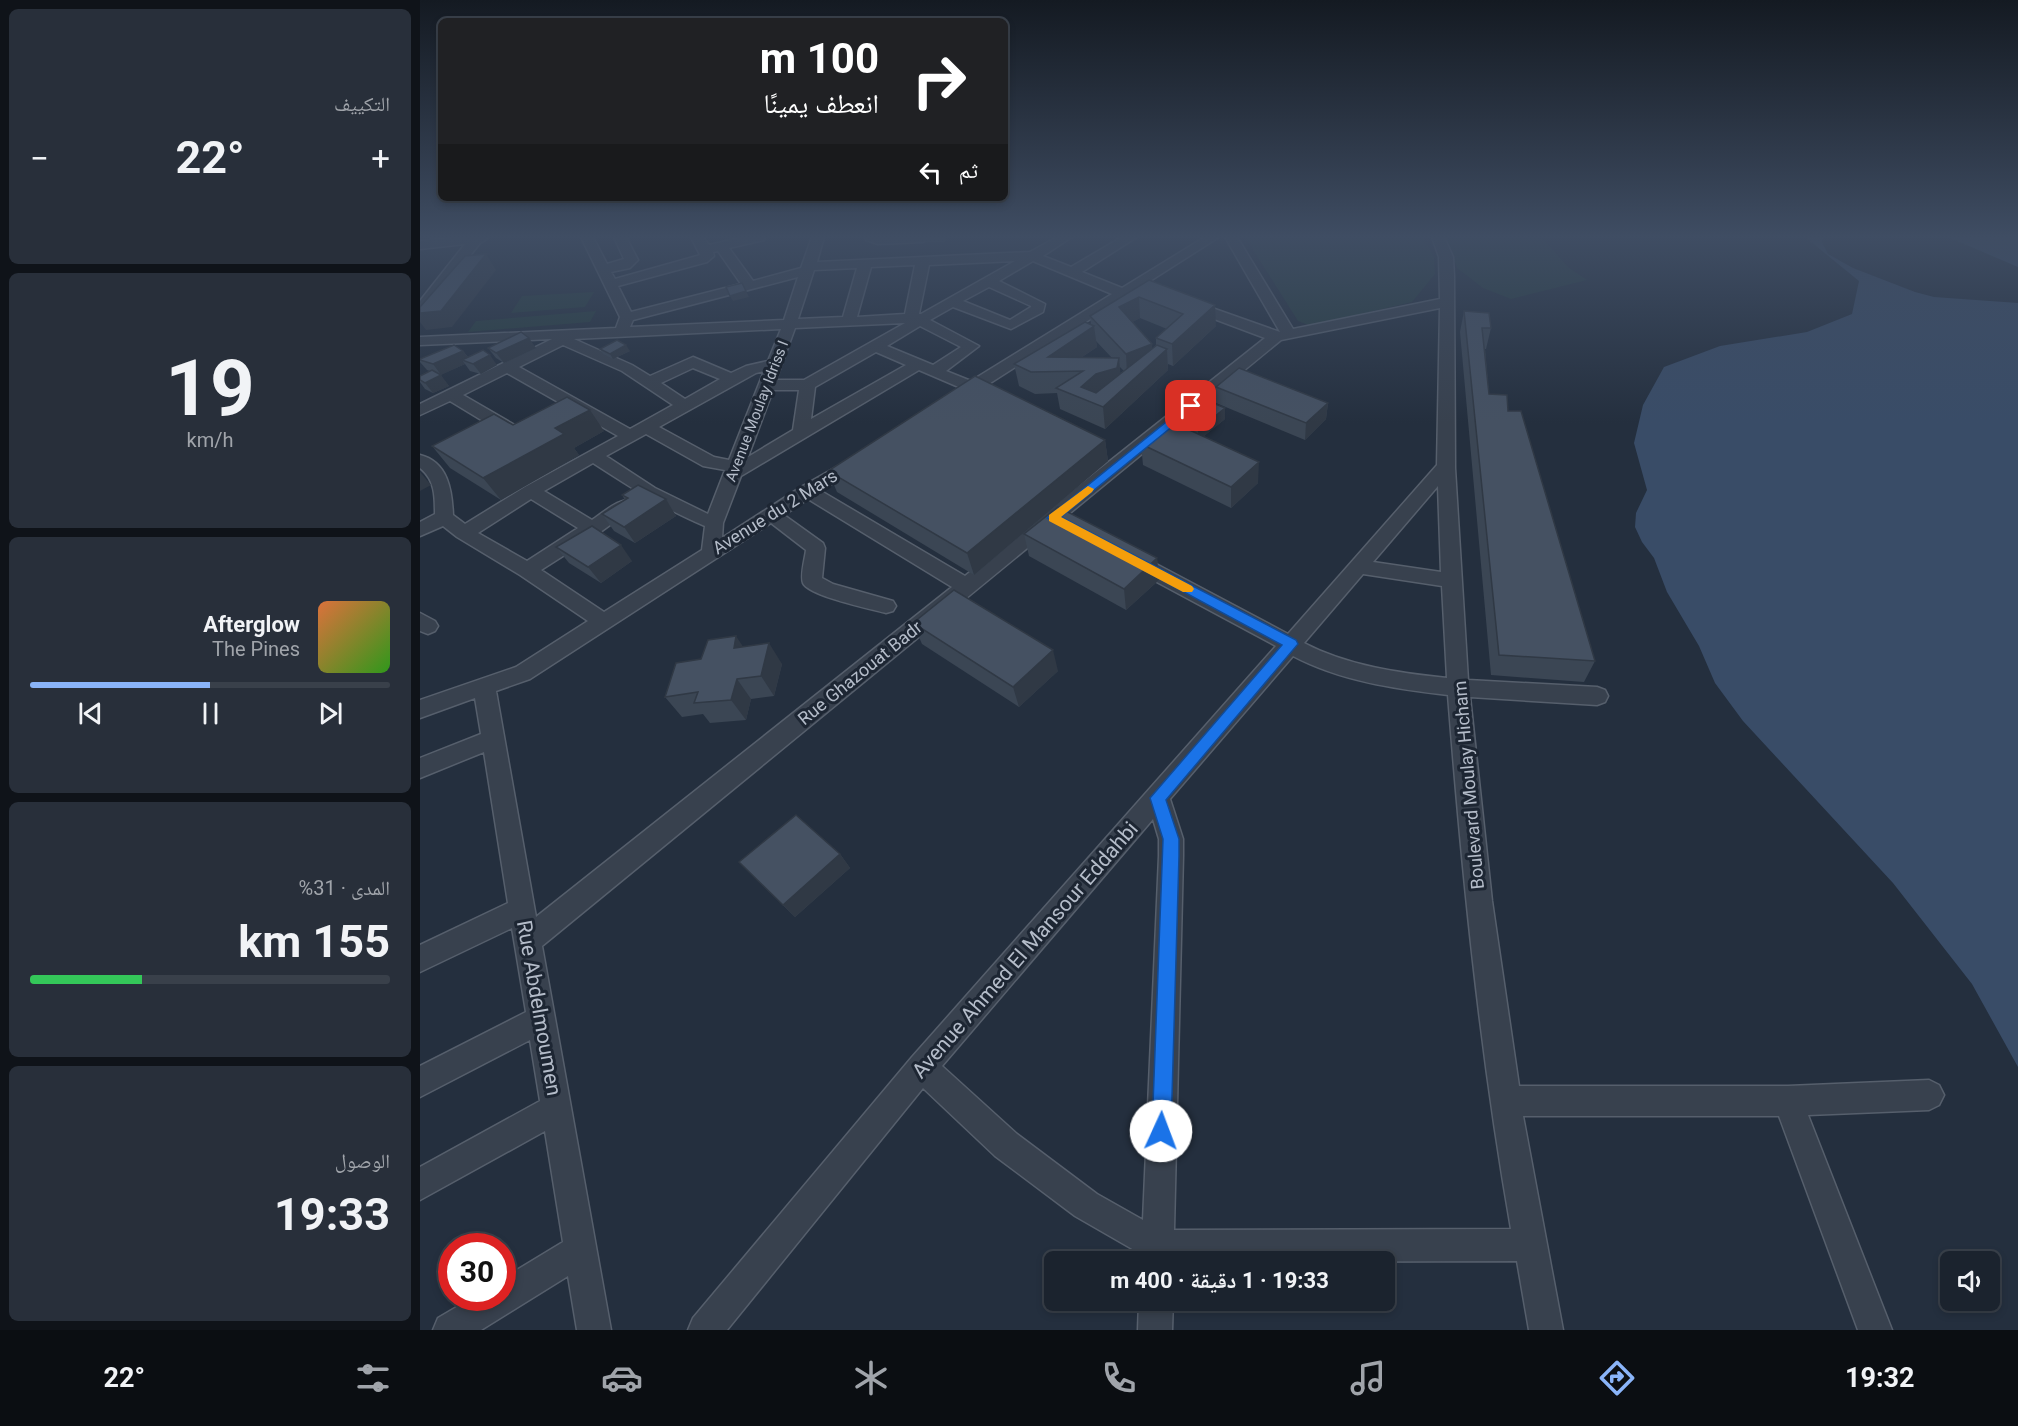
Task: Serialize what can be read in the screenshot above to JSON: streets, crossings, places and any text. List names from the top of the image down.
{
  "streets": {
    "street": [
      "Avenue Moulay Idriss I",
      "Avenue du 2 Mars",
      "Rue Ghazouat Badr",
      "Boulevard Moulay Hicham",
      "Avenue Ahmed El Mansour Eddahbi",
      "Rue Abdelmoumen"
    ]
  },
  "crossings": [
    ["Avenue Moulay Idriss I", "Avenue du 2 Mars"],
    ["Avenue du 2 Mars", "Rue Abdelmoumen"],
    ["Rue Ghazouat Badr", "Rue Abdelmoumen"],
    ["Boulevard Moulay Hicham", "Avenue Ahmed El Mansour Eddahbi"]
  ],
  "page": {
    "tile": [
      "التكييف",
      ["19", "km/h"],
      ["المدى · 31%", "155 km"],
      ["الوصول", "19:33"]
    ],
    "turn": ["100 m", "انعطف يمينًا"],
    "heat": ["−", "22°", "+"],
    "then": "ثم",
    "song": ["Afterglow", "The Pines"],
    "limit": "30",
    "trip": "19:33 · 1 دقيقة · 400 m",
    "tabs": ["19:32", "22°"]
  }
}
